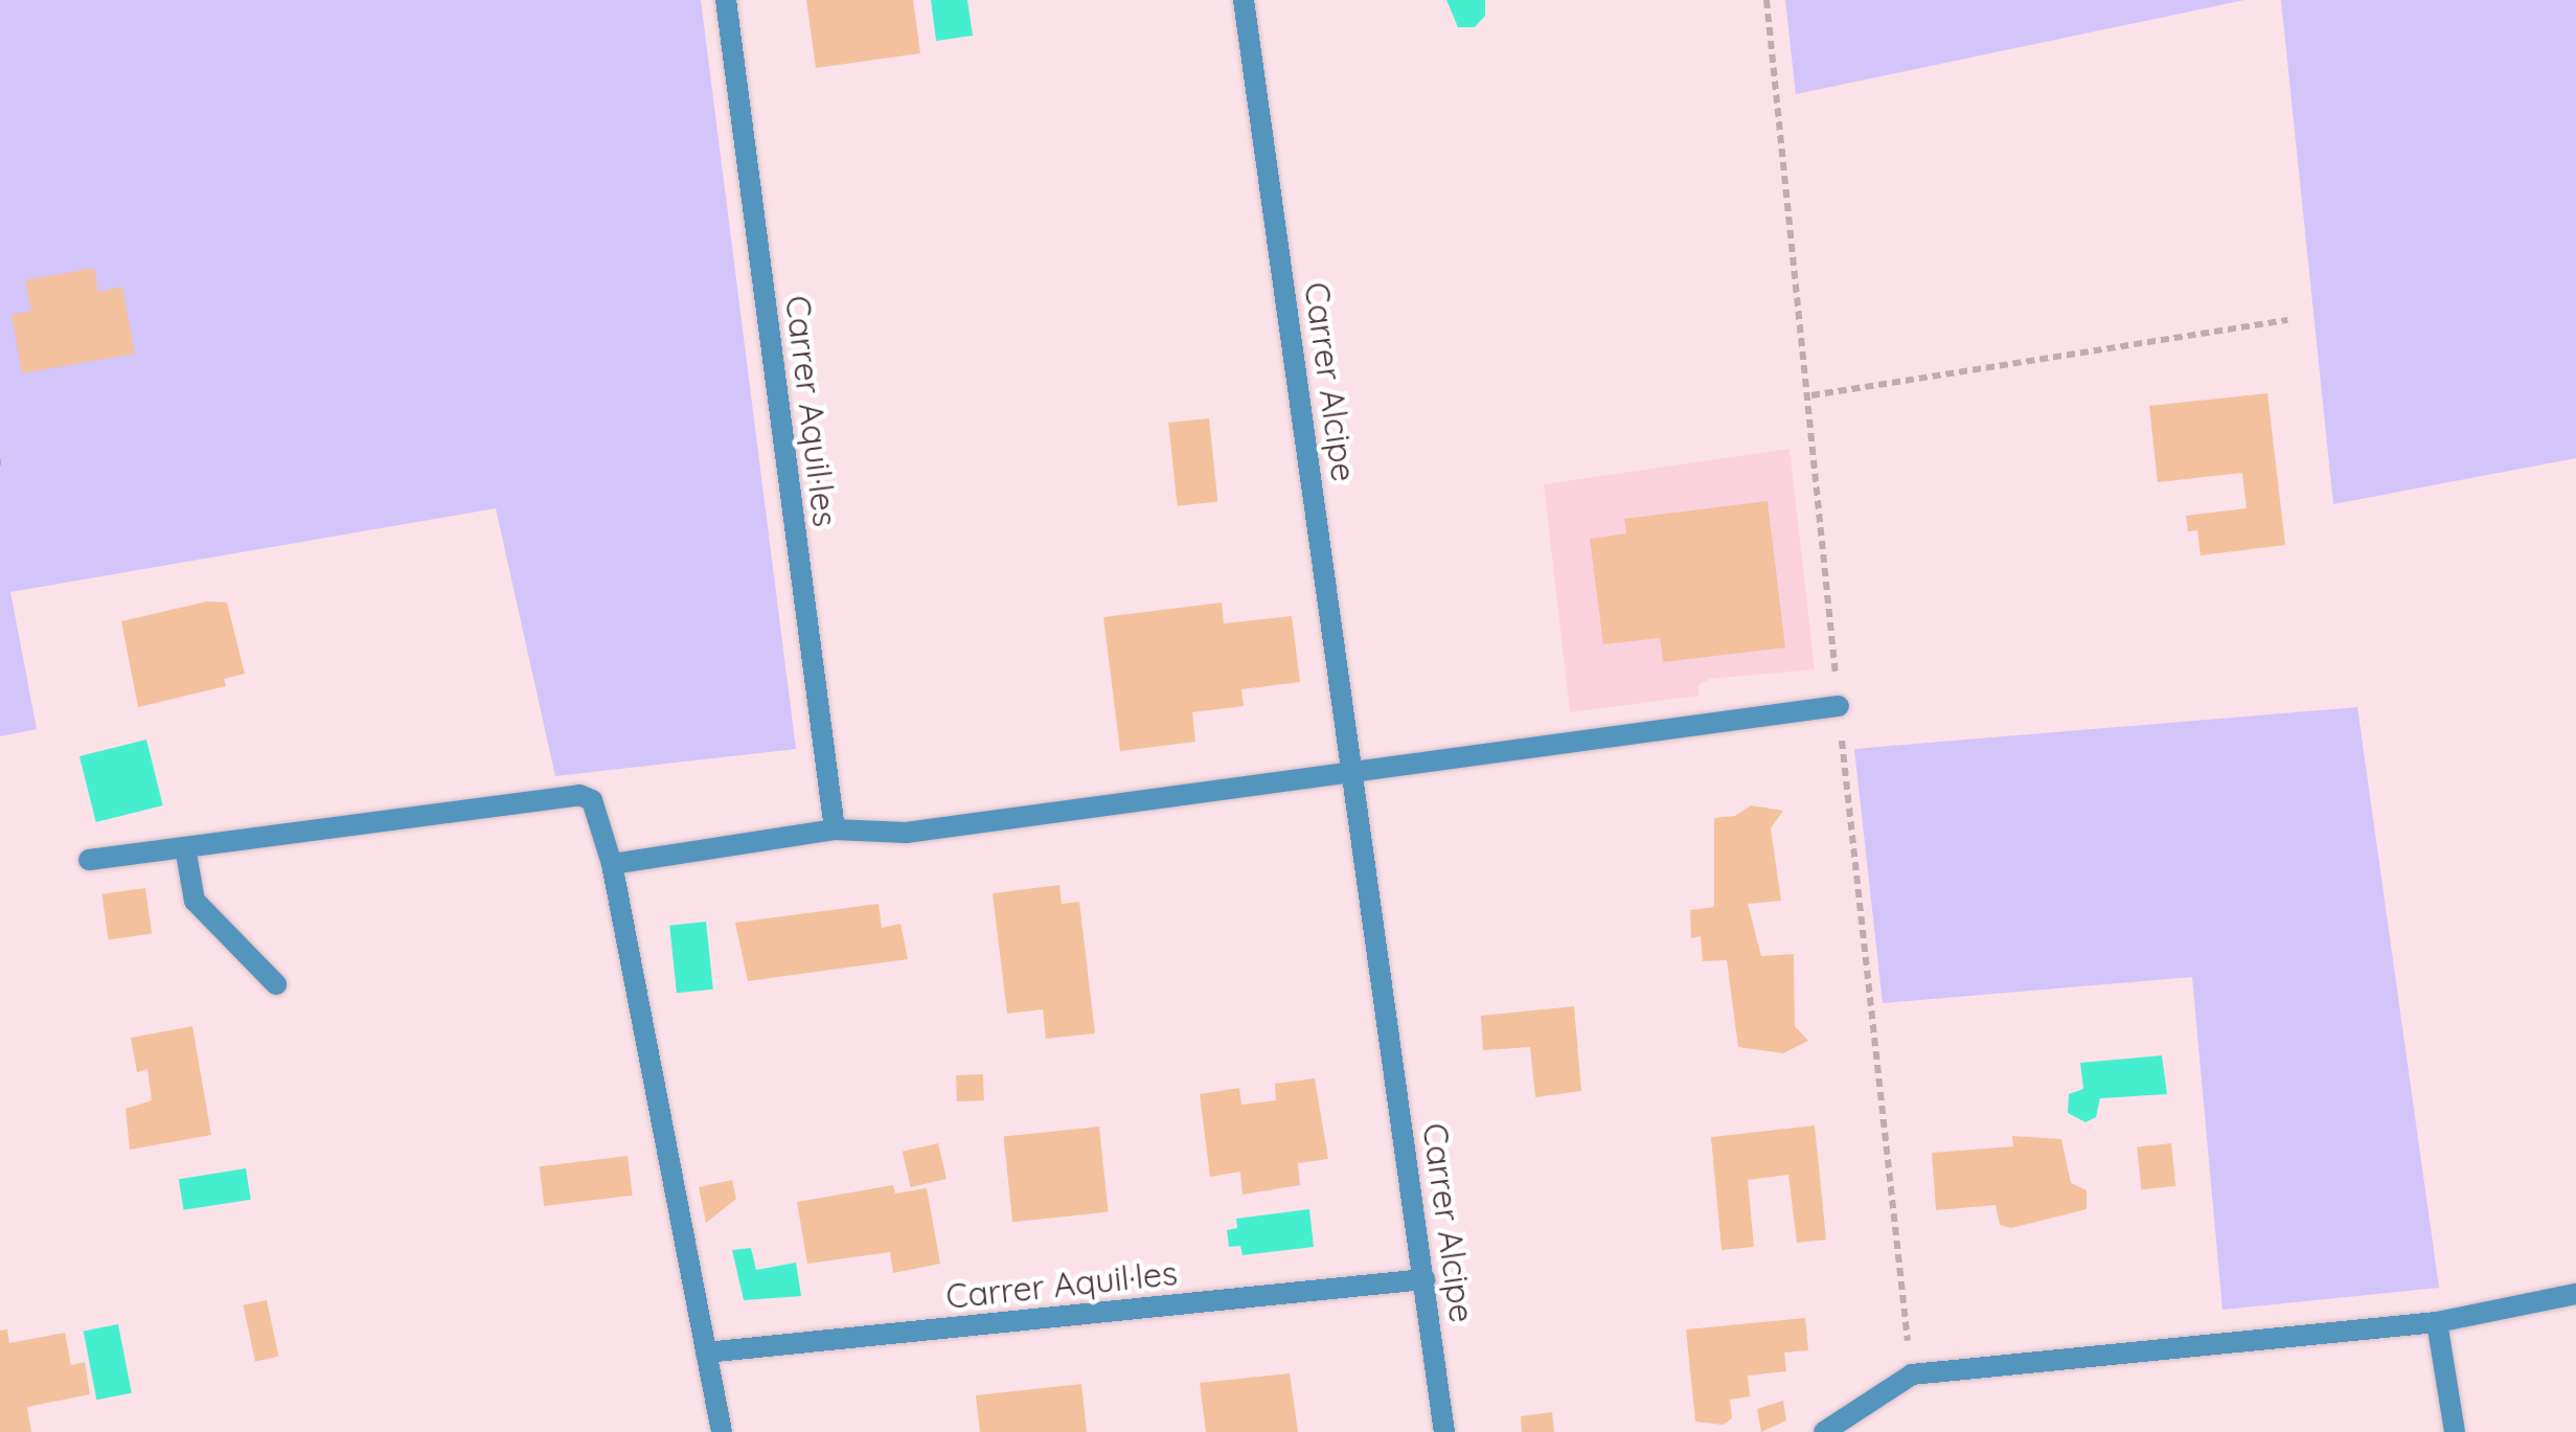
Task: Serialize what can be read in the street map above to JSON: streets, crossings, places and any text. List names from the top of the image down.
{
  "streets": {
    "street": ["Carrer Alcipe", "Carrer Aquil·les"]
  },
  "crossings": [
    ["Carrer Alcipe", "Carrer Aquil·les"]
  ]
}
